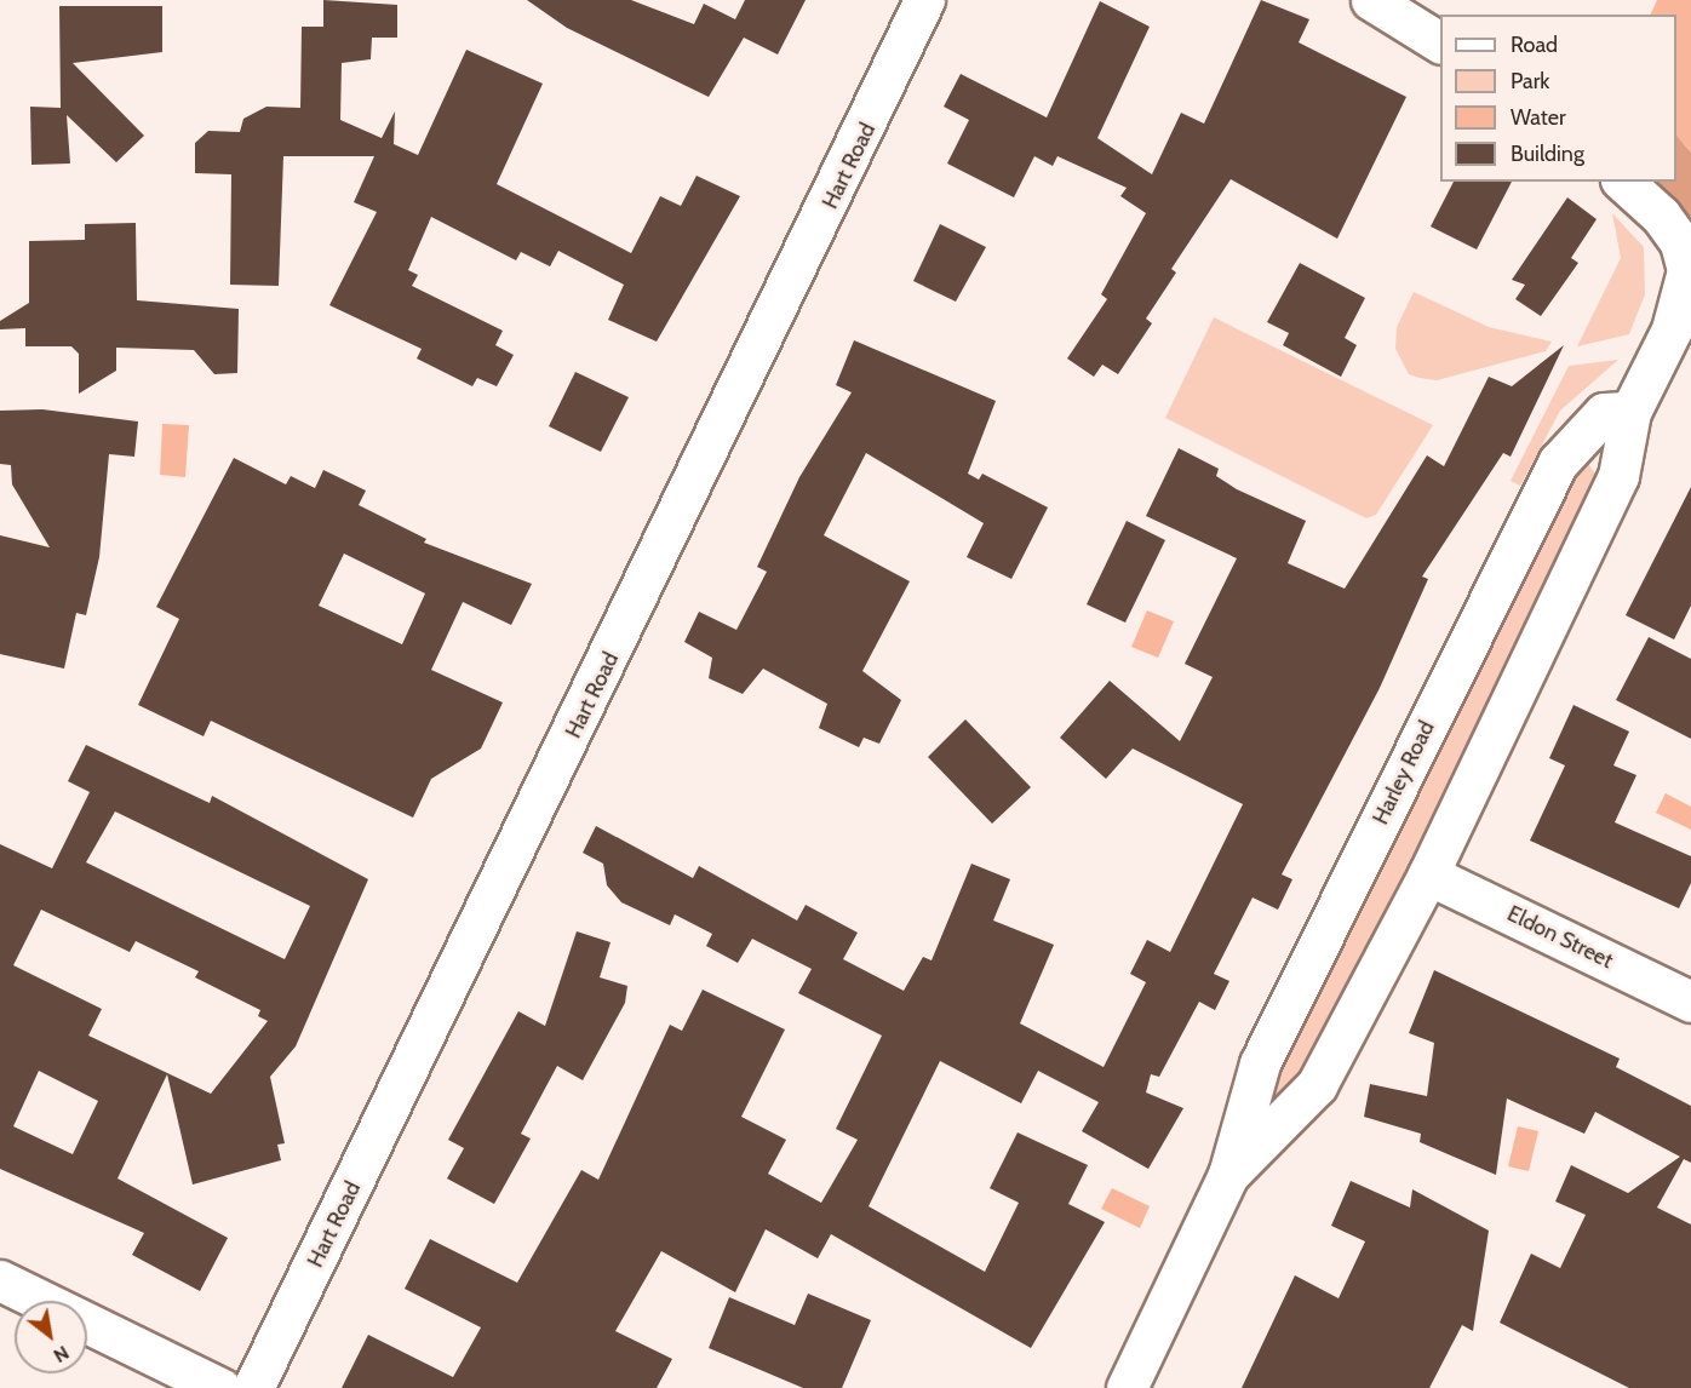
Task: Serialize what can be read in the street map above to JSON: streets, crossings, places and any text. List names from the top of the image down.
{
  "streets": {
    "street": ["Hart Road", "Harley Road", "Eldon Street"]
  },
  "crossings": [
    ["Harley Road", "Eldon Street"]
  ],
  "legend": [
    "Road",
    "Park",
    "Water",
    "Building"
  ],
  "north": "bottom right"
}
